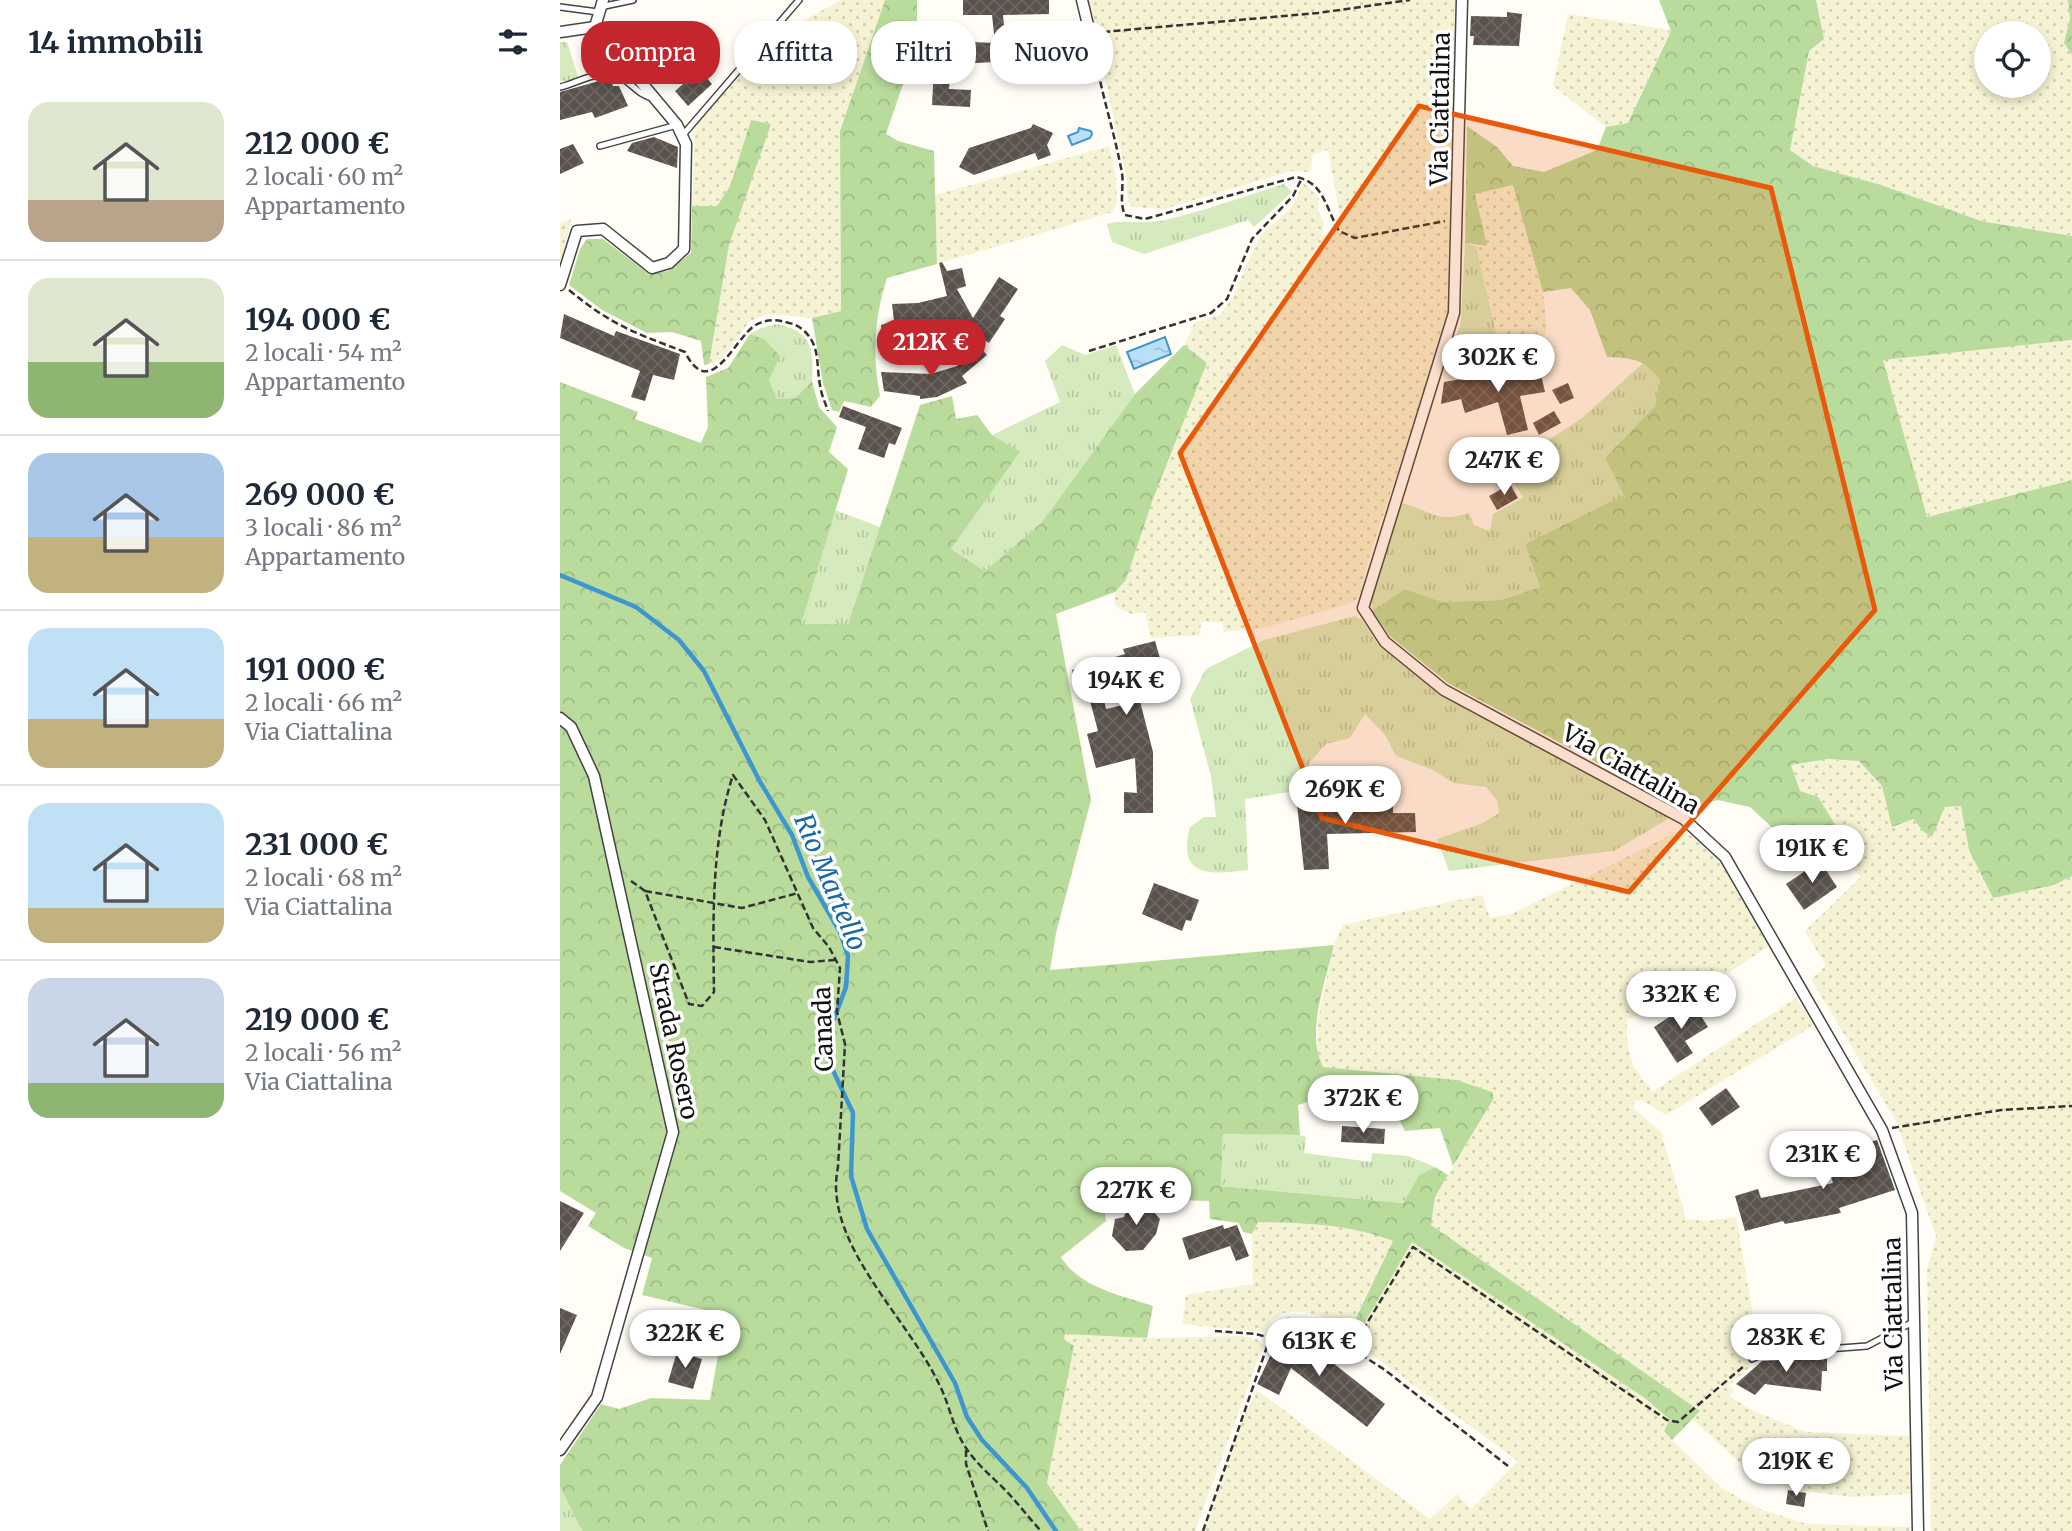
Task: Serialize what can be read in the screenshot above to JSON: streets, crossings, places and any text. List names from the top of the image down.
{
  "streets": {
    "street": ["Via Ciattalina", "Strada Rosero"],
    "path": ["Canada"]
  },
  "water": ["Rio Martello"],
  "page": {
    "heading": "14 immobili",
    "chip": [
      "Compra",
      "Affitta",
      "Filtri",
      "Nuovo"
    ],
    "list": [
      {
        "name": "212 000 €",
        "note": "2 locali · 60 m² · Appartamento"
      },
      {
        "name": "194 000 €",
        "note": "2 locali · 54 m² · Appartamento"
      },
      {
        "name": "269 000 €",
        "note": "3 locali · 86 m² · Appartamento"
      },
      {
        "name": "191 000 €",
        "note": "2 locali · 66 m² · Via Ciattalina"
      },
      {
        "name": "231 000 €",
        "note": "2 locali · 68 m² · Via Ciattalina"
      },
      {
        "name": "219 000 €",
        "note": "2 locali · 56 m² · Via Ciattalina"
      }
    ],
    "price": [
      "212K €",
      "302K €",
      "247K €",
      "194K €",
      "269K €",
      "191K €",
      "332K €",
      "372K €",
      "231K €",
      "227K €",
      "322K €",
      "283K €",
      "613K €",
      "219K €"
    ]
  }
}
